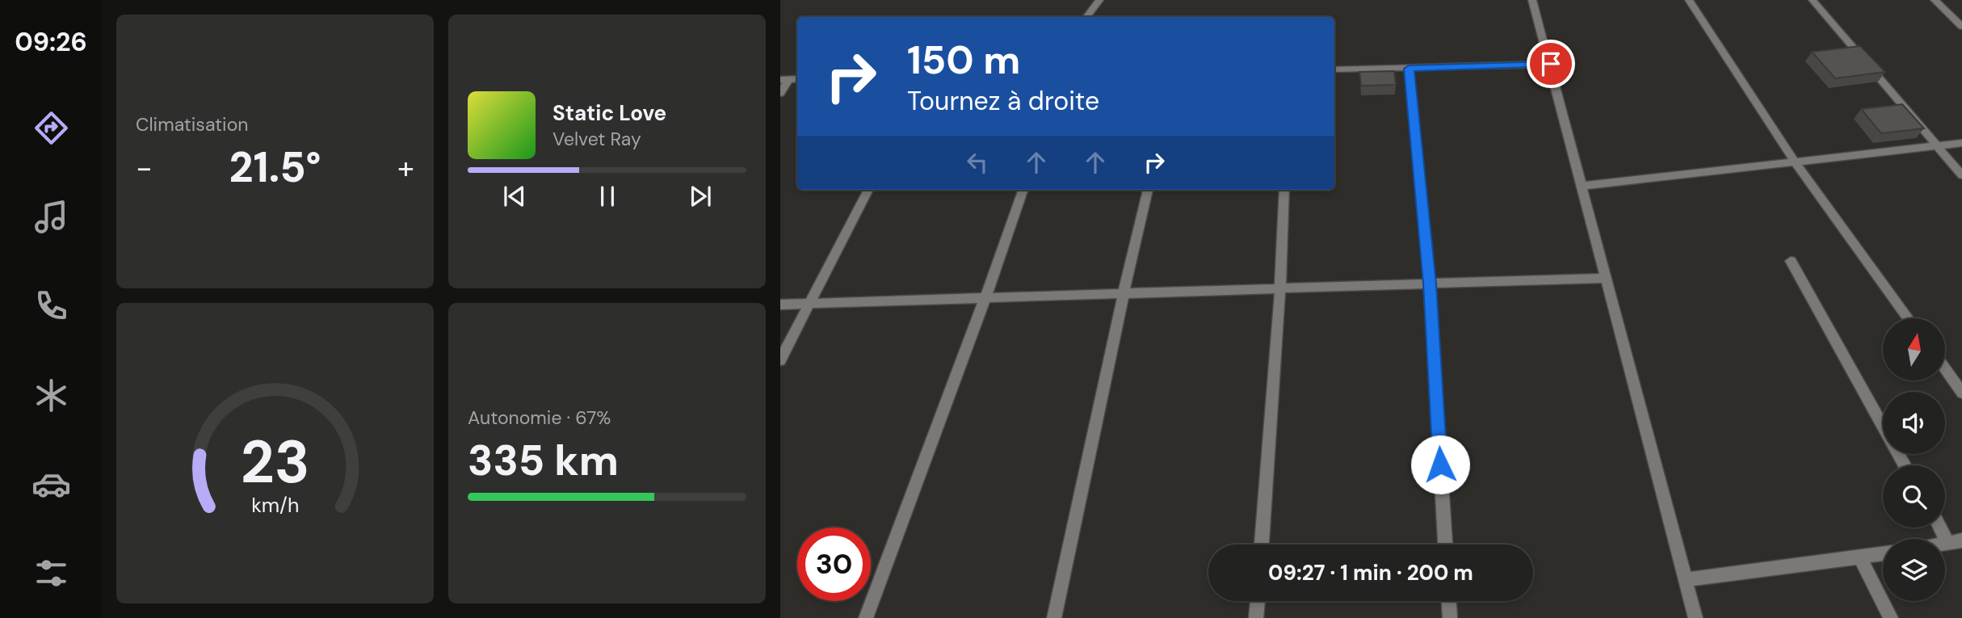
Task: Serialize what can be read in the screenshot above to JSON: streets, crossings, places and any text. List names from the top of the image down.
{
  "north": "top",
  "page": {
    "tabs": "09:26",
    "tile": [
      "Climatisation",
      ["Autonomie · 67%", "335 km"]
    ],
    "turn": ["150 m", "Tournez à droite"],
    "song": ["Static Love", "Velvet Ray"],
    "heat": ["−", "21.5°", "+"],
    "limit": "30",
    "trip": "09:27 · 1 min · 200 m",
    "gauge": ["23", "km/h"]
  }
}
